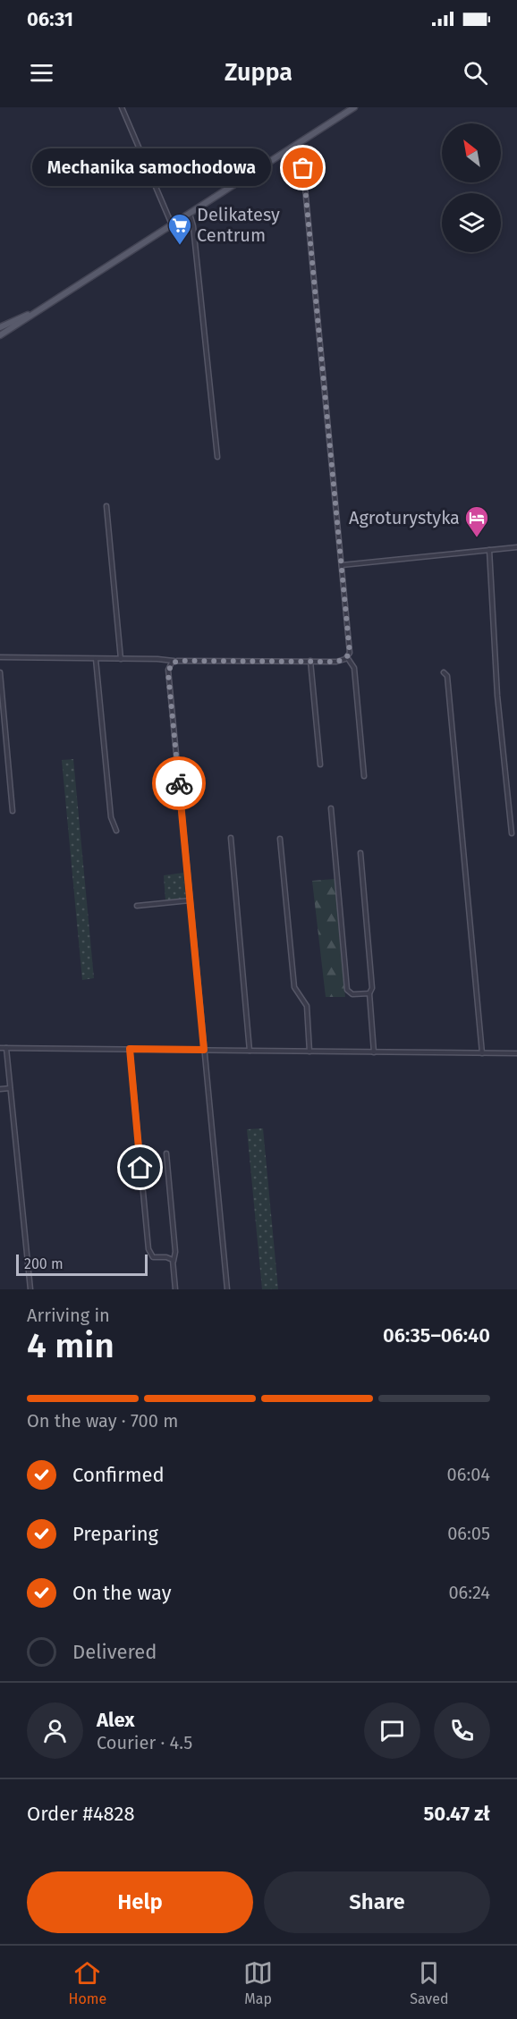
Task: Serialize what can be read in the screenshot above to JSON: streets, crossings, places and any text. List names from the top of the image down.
{
  "places": {
    "other": ["Mechanika samochodowa"],
    "supermarket": ["Delikatesy Centrum"],
    "hotel": ["Agroturystyka"]
  },
  "scale_bar": "200 m",
  "north": "top left",
  "page": {
    "status": "06:31",
    "header": "Zuppa",
    "bubble": "Mechanika samochodowa",
    "scale": "200 m",
    "heading": ["4 min", "Arriving in", "06:35–06:40"],
    "panel": [
      "Alex",
      "Courier · 4.5",
      "Order #4828",
      "50.47 zł"
    ],
    "bar": "On the way · 700 m",
    "list": [
      ["Confirmed", "06:04"],
      ["Preparing", "06:05"],
      ["On the way", "06:24"],
      "Delivered"
    ],
    "buttons": ["Help", "Share"],
    "tabs": ["Home", "Map", "Saved"]
  }
}
